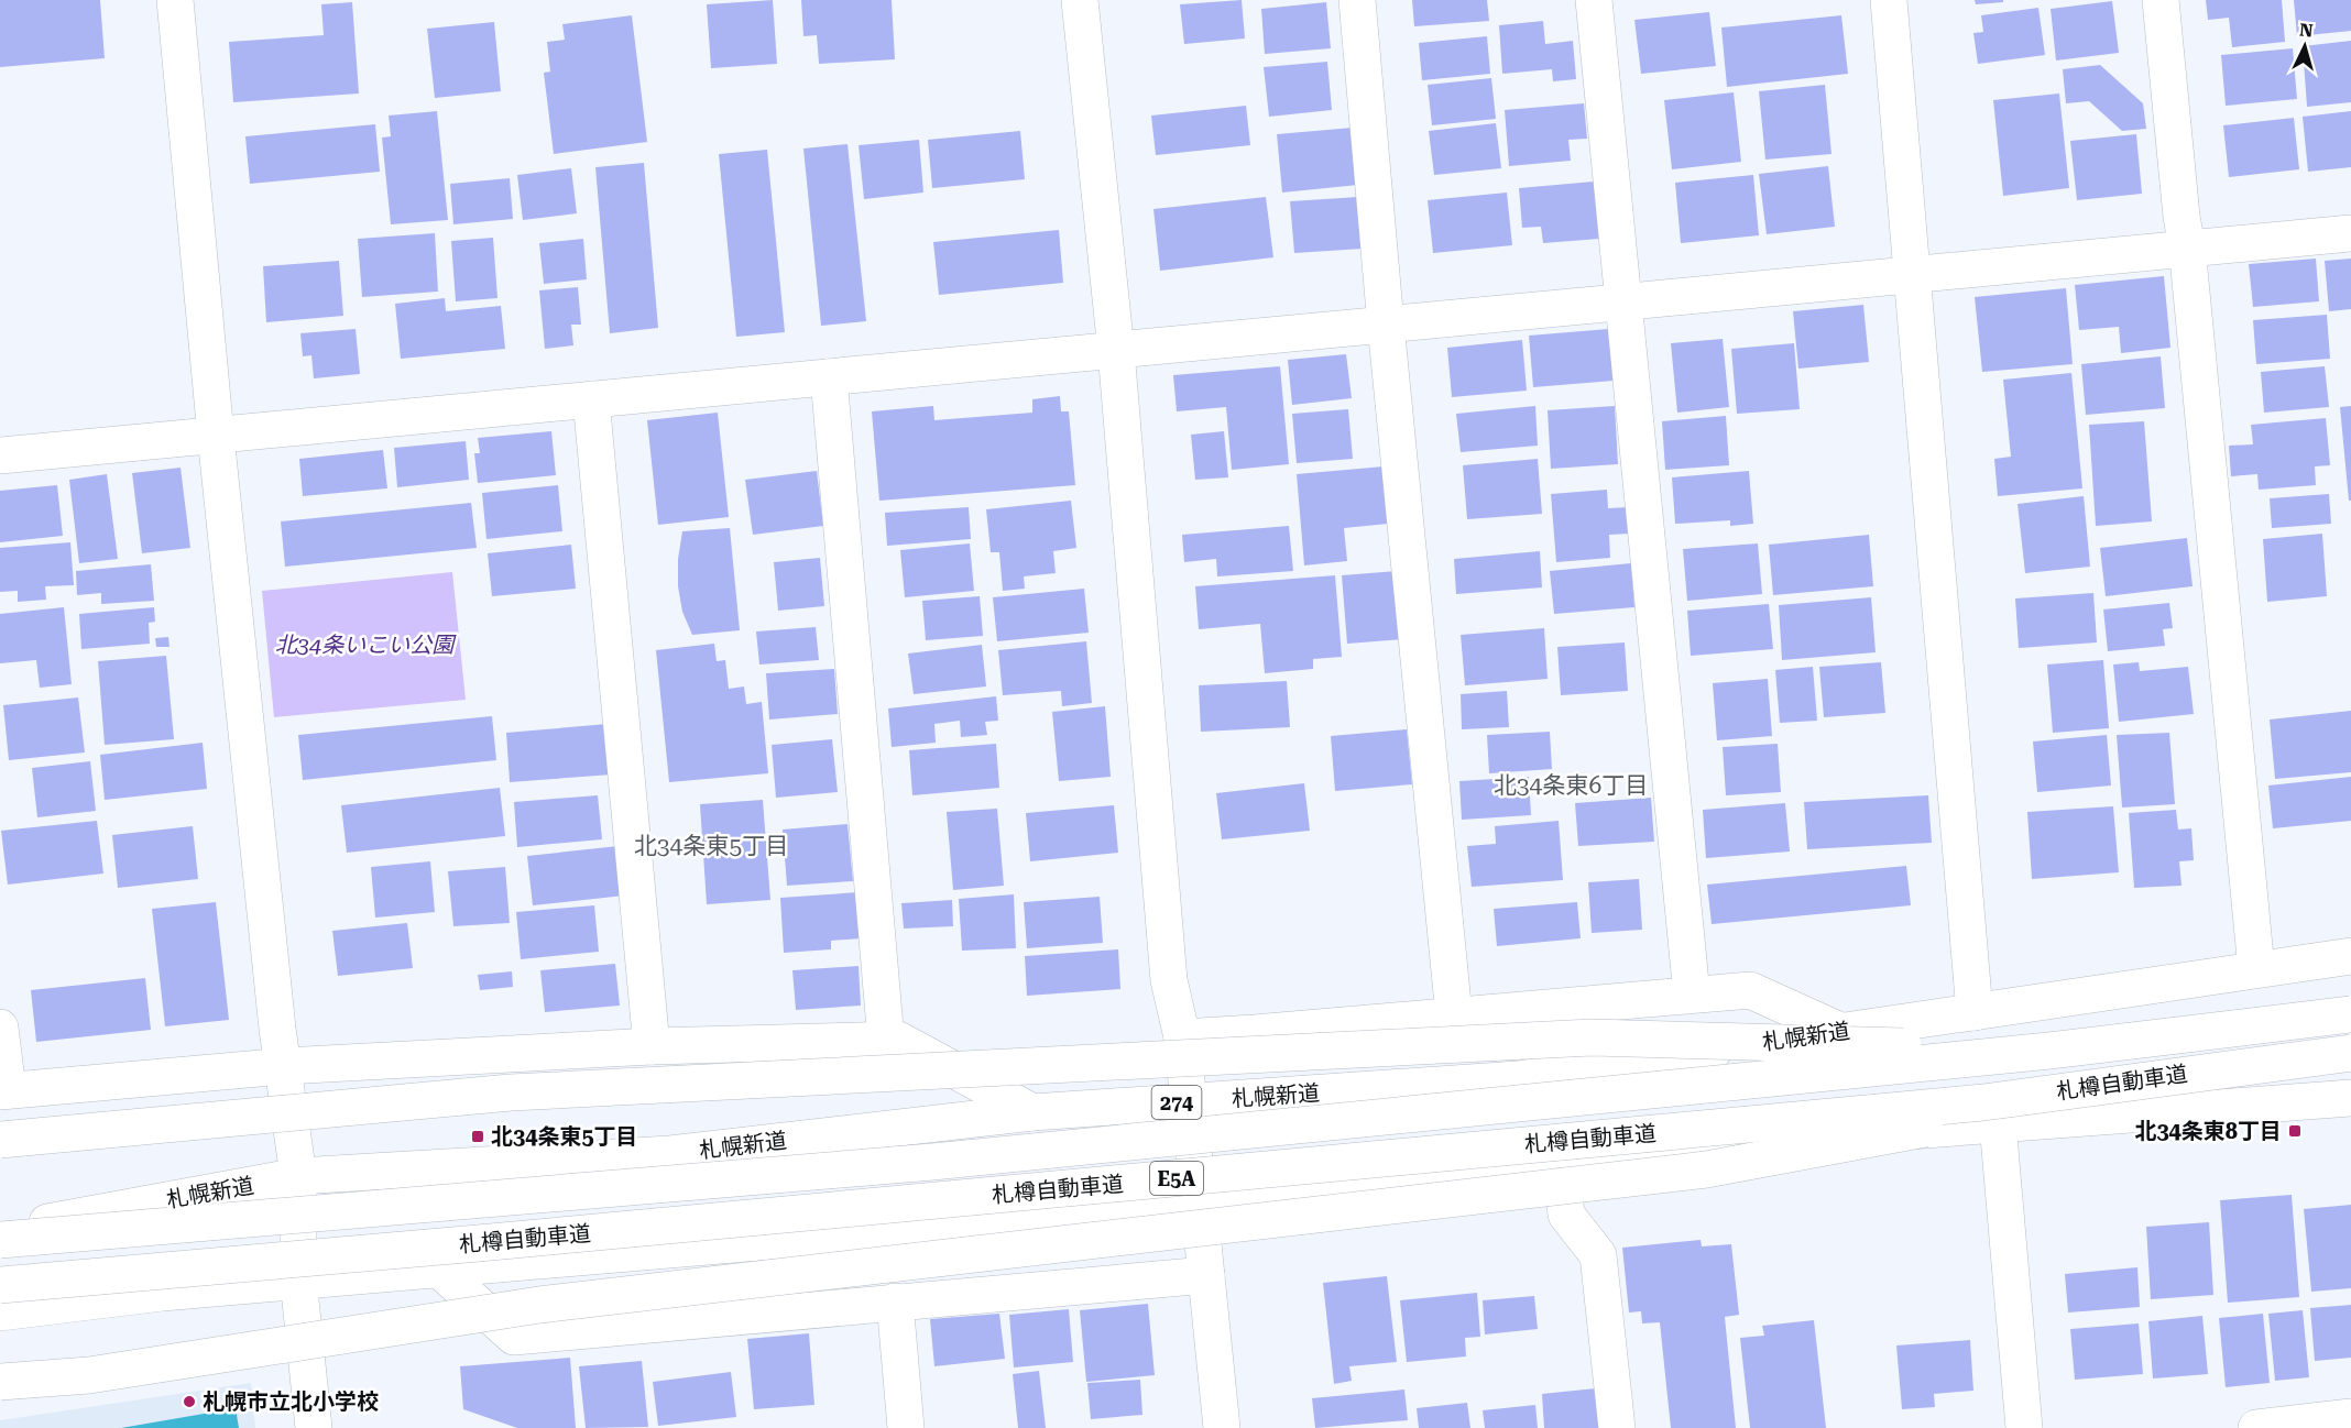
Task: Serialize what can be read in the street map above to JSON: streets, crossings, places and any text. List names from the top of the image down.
{
  "streets": {
    "main road": [
      "札幌新道",
      "札樽自動車道",
      "274",
      "E5A"
    ]
  },
  "districts": ["北34条東6丁目", "北34条東5丁目"],
  "parks": ["北34条いこい公園"],
  "places": {
    "transit": ["北34条東8丁目", "北34条東5丁目"],
    "other": ["札幌市立北小学校"]
  },
  "north": "top"
}
